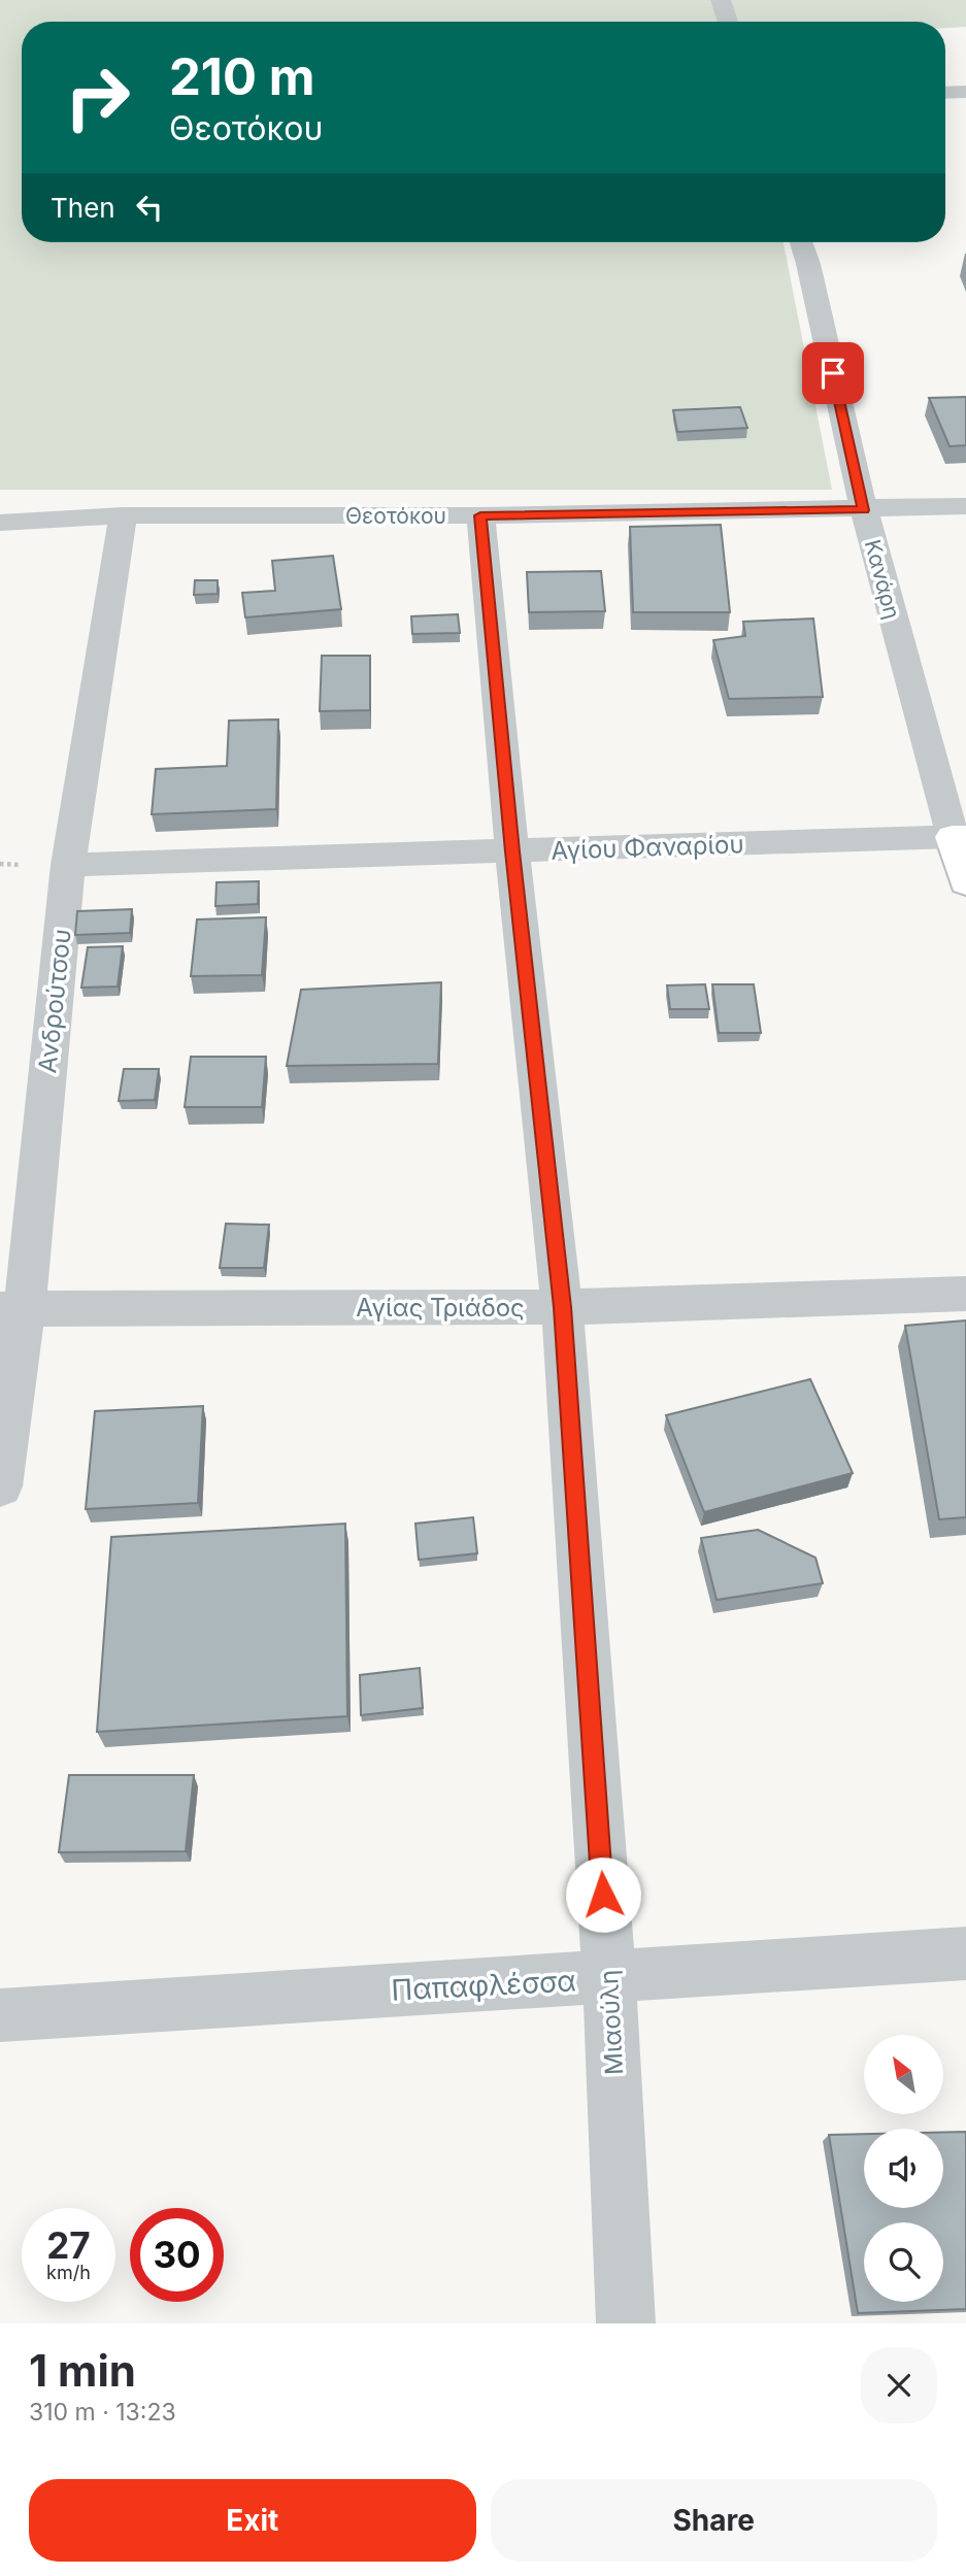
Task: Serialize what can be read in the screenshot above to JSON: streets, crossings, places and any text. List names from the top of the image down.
{
  "streets": {
    "street": [
      "Θεοτόκου",
      "Κανάρη",
      "Αγίου Φαναρίου",
      "Ανδρούτσου",
      "Αγίας Τριάδος",
      "Παπαφλέσσα",
      "Μιαούλη"
    ]
  },
  "crossings": [
    ["Θεοτόκου", "Κανάρη"],
    ["Θεοτόκου", "Ανδρούτσου"],
    ["Θεοτόκου", "Μιαούλη"],
    ["Κανάρη", "Αγίου Φαναρίου"],
    ["Αγίου Φαναρίου", "Ανδρούτσου"],
    ["Αγίου Φαναρίου", "Μιαούλη"],
    ["Ανδρούτσου", "Αγίας Τριάδος"],
    ["Αγίας Τριάδος", "Μιαούλη"],
    ["Παπαφλέσσα", "Μιαούλη"]
  ],
  "north": "top left",
  "page": {
    "turn": ["210 m", "Θεοτόκου"],
    "then": "Then",
    "speed": "27 km/h",
    "limit": "30",
    "heading": ["1 min", "310 m · 13:23"],
    "buttons": ["Exit", "Share"]
  }
}
